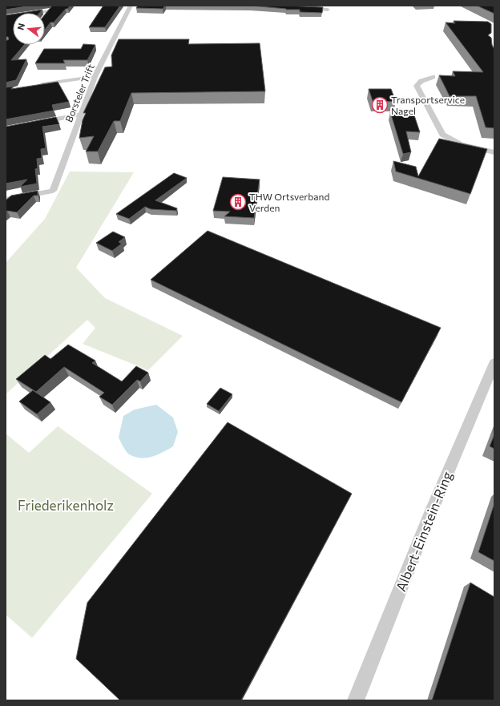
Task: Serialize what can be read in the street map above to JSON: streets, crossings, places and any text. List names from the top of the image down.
{
  "streets": {
    "street": ["Borsteler Trift", "Albert-Einstein-Ring"]
  },
  "parks": ["Friederikenholz"],
  "places": {
    "building": ["Transportservice Nagel", "THW Ortsverband Verden"]
  },
  "north": "left"
}
